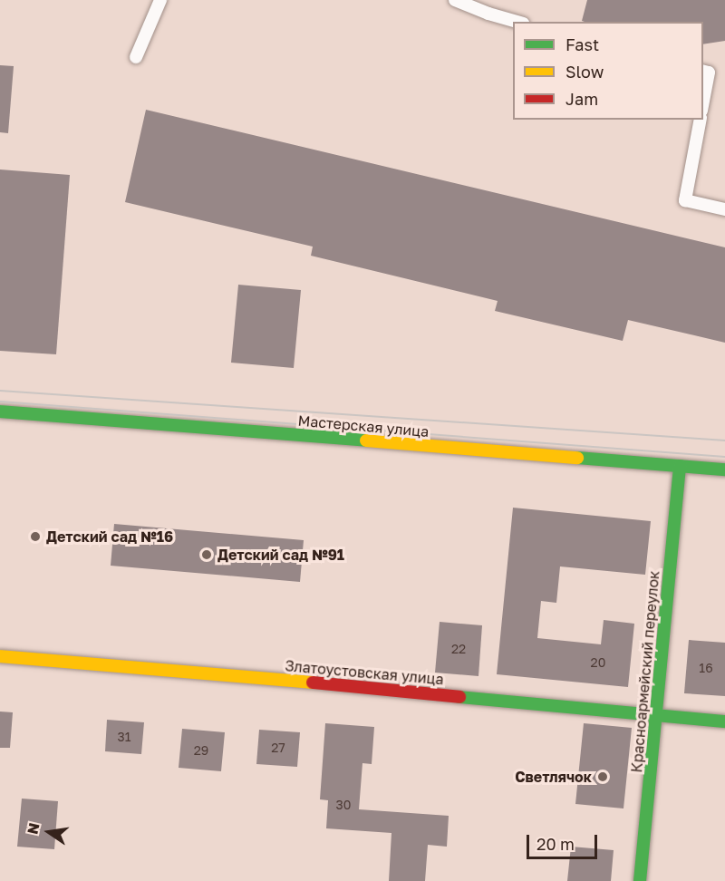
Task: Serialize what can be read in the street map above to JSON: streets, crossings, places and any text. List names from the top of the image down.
{
  "streets": {
    "street": ["Мастерская улица", "Красноармейский переулок", "Златоустовская улица"]
  },
  "crossings": [
    ["Мастерская улица", "Красноармейский переулок"],
    ["Красноармейский переулок", "Златоустовская улица"]
  ],
  "places": ["Детский сад №16", "Детский сад №91", "Светлячок"],
  "house_numbers": [
    "22",
    "20",
    "16",
    "31",
    "27",
    "29",
    "30"
  ],
  "legend": ["Fast", "Slow", "Jam"],
  "scale_bar": "20 m",
  "north": "left"
}
